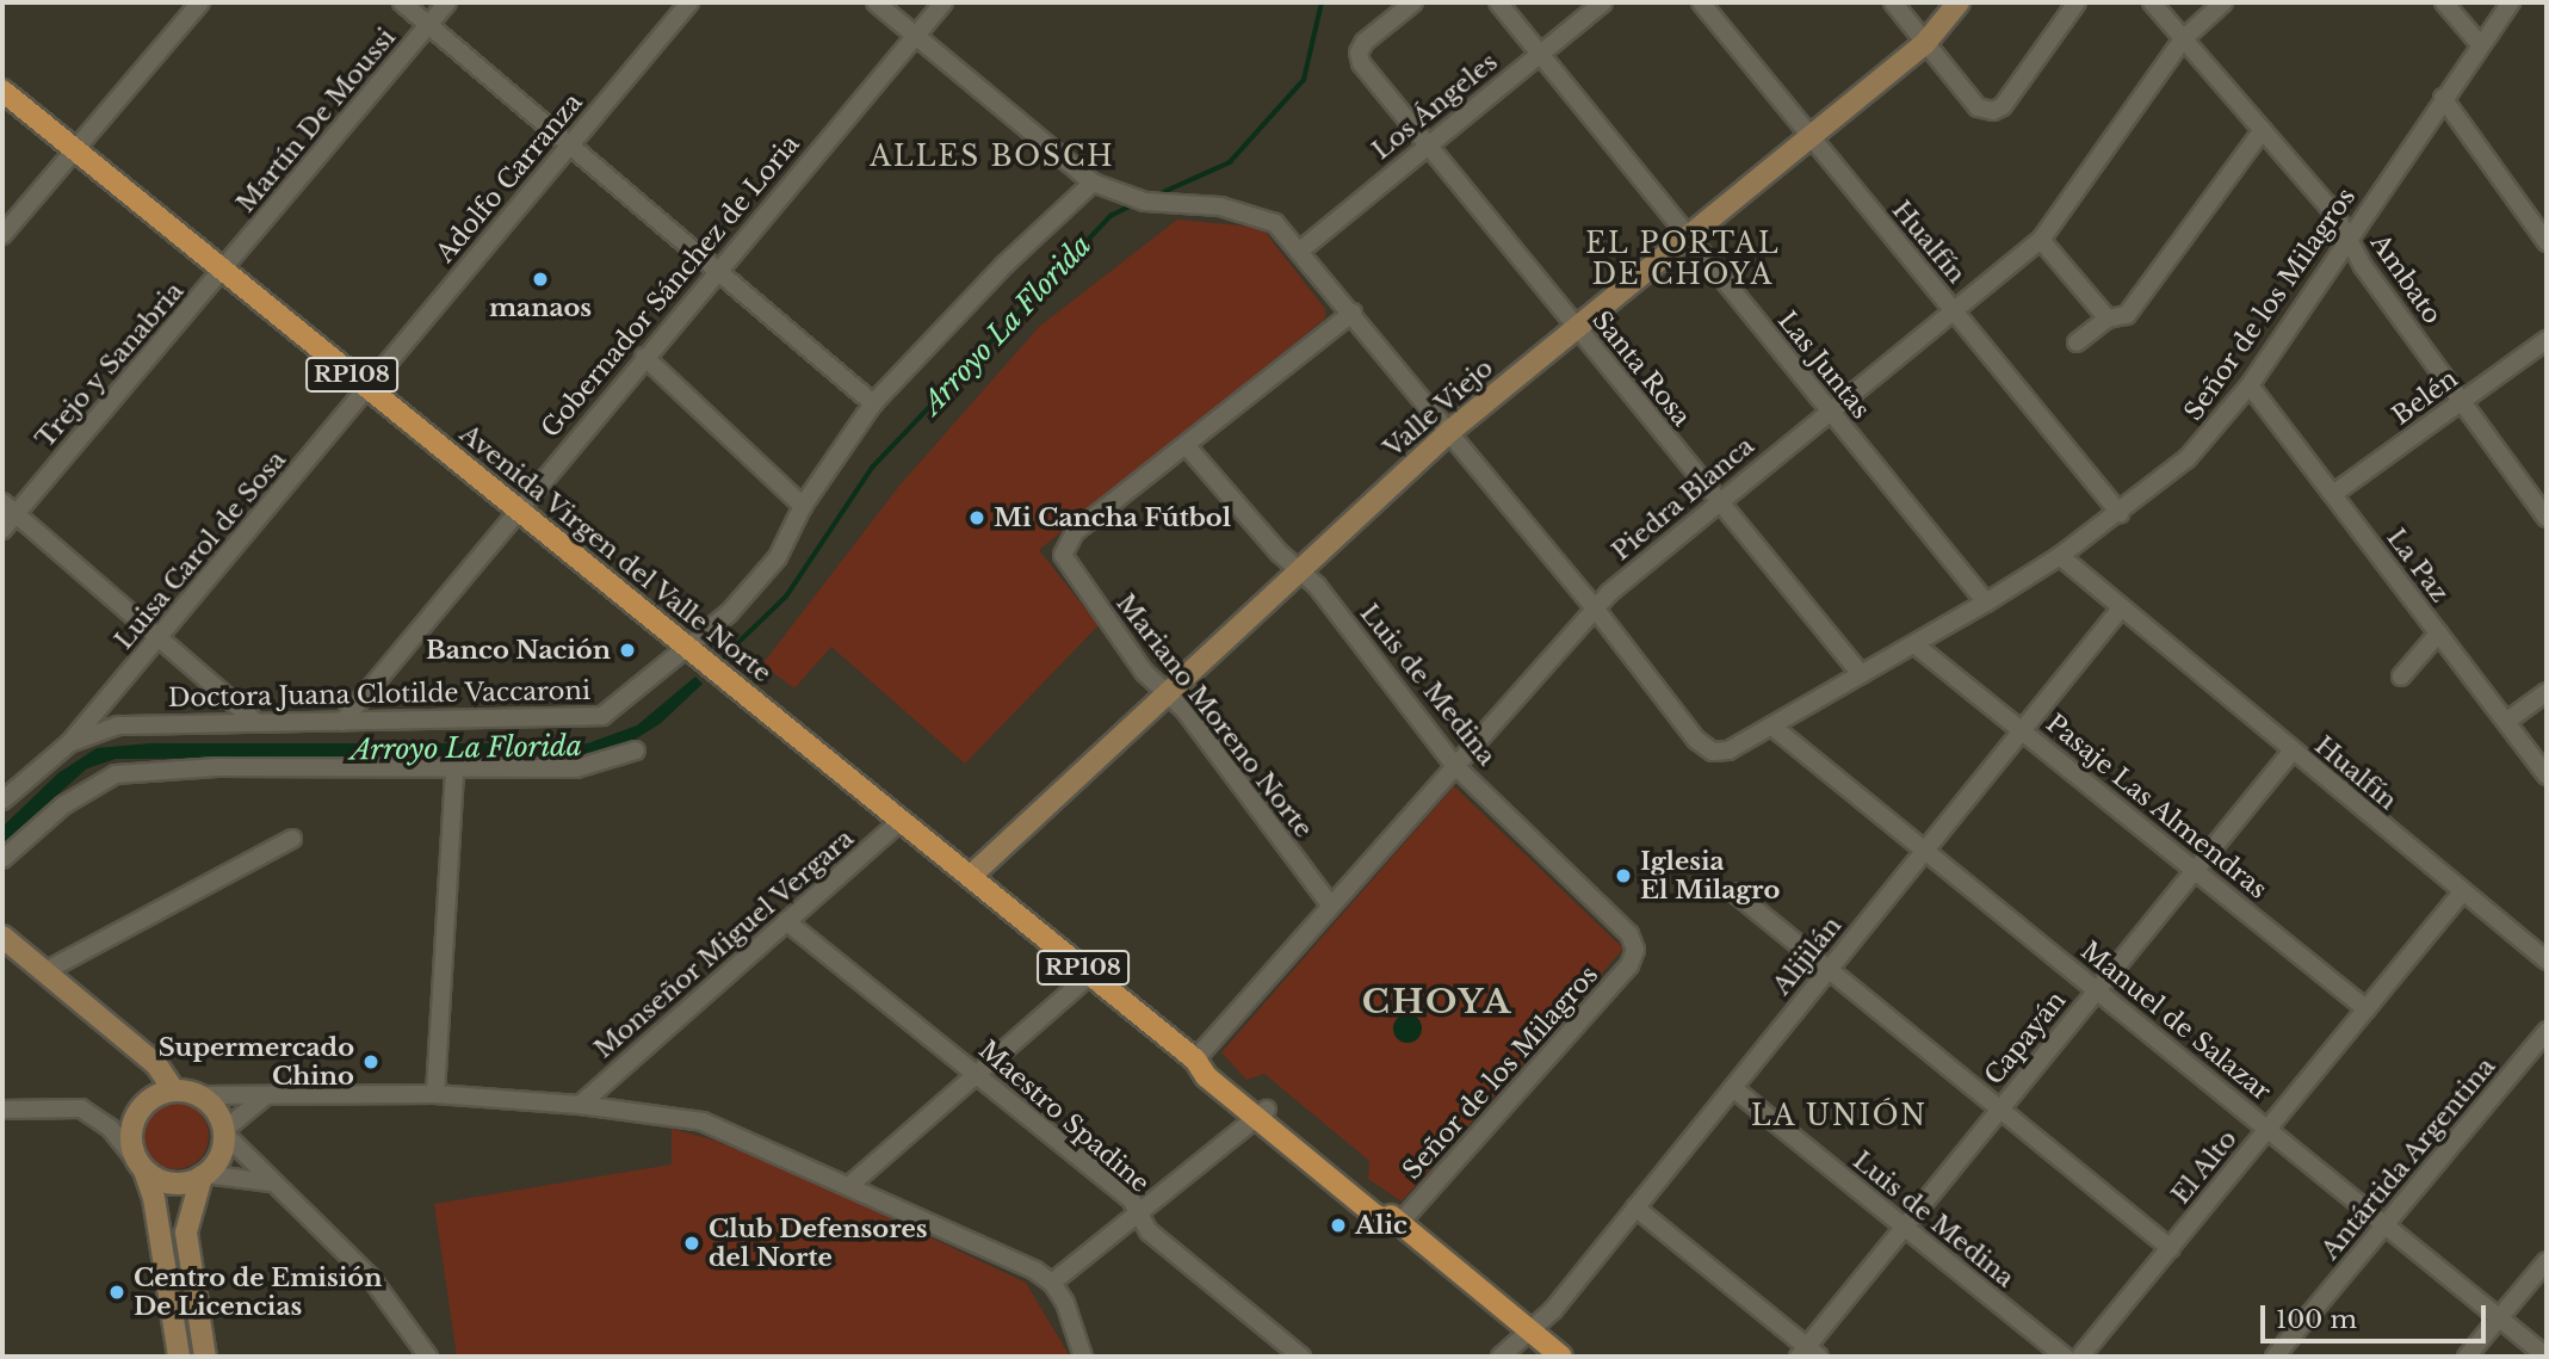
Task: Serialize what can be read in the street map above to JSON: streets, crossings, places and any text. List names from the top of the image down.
{
  "streets": {
    "main road": ["RP108", "Avenida Virgen del Valle Norte"],
    "street": [
      "Los Ángeles",
      "Martín De Moussi",
      "Adolfo Carranza",
      "Hualfín",
      "Ambato",
      "Gobernador Sánchez de Loria",
      "Señor de los Milagros",
      "Trejo y Sanabria",
      "Las Juntas",
      "Santa Rosa",
      "Belén",
      "Valle Viejo",
      "Piedra Blanca",
      "Luisa Carol de Sosa",
      "La Paz",
      "Luis de Medina",
      "Doctora Juana Clotilde Vaccaroni",
      "Mariano Moreno Norte",
      "Pasaje Las Almendras",
      "Monseñor Miguel Vergara",
      "Alijilán",
      "Manuel de Salazar",
      "Capayán",
      "Maestro Spadine",
      "Antártida Argentina",
      "El Alto"
    ]
  },
  "crossings": [
    ["Los Ángeles", "Las Juntas"],
    ["Los Ángeles", "Santa Rosa"],
    ["Martín De Moussi", "Trejo y Sanabria"],
    ["Martín De Moussi", "Avenida Virgen del Valle Norte"],
    ["Adolfo Carranza", "Luisa Carol de Sosa"],
    ["Adolfo Carranza", "Avenida Virgen del Valle Norte"],
    ["Hualfín", "Señor de los Milagros"],
    ["Hualfín", "Valle Viejo"],
    ["Hualfín", "Piedra Blanca"],
    ["Hualfín", "Alijilán"],
    ["Hualfín", "Capayán"],
    ["Hualfín", "El Alto"],
    ["Ambato", "Señor de los Milagros"],
    ["Ambato", "Belén"],
    ["Ambato", "Piedra Blanca"],
    ["Gobernador Sánchez de Loria", "Avenida Virgen del Valle Norte"],
    ["Gobernador Sánchez de Loria", "Doctora Juana Clotilde Vaccaroni"],
    ["Señor de los Milagros", "Las Juntas"],
    ["Señor de los Milagros", "Santa Rosa"],
    ["Señor de los Milagros", "Piedra Blanca"],
    ["Señor de los Milagros", "Avenida Virgen del Valle Norte"],
    ["Señor de los Milagros", "La Paz"],
    ["Señor de los Milagros", "Luis de Medina"],
    ["Señor de los Milagros", "Pasaje Las Almendras"],
    ["Señor de los Milagros", "Manuel de Salazar"],
    ["Trejo y Sanabria", "Avenida Virgen del Valle Norte"],
    ["Las Juntas", "Valle Viejo"],
    ["Las Juntas", "Piedra Blanca"],
    ["Santa Rosa", "Valle Viejo"],
    ["Santa Rosa", "Piedra Blanca"],
    ["Belén", "La Paz"],
    ["Valle Viejo", "Avenida Virgen del Valle Norte"],
    ["Valle Viejo", "Luis de Medina"],
    ["Valle Viejo", "Mariano Moreno Norte"],
    ["Piedra Blanca", "Avenida Virgen del Valle Norte"],
    ["Piedra Blanca", "Luis de Medina"],
    ["Piedra Blanca", "Mariano Moreno Norte"],
    ["Luisa Carol de Sosa", "Avenida Virgen del Valle Norte"],
    ["Luisa Carol de Sosa", "Doctora Juana Clotilde Vaccaroni"],
    ["Avenida Virgen del Valle Norte", "Doctora Juana Clotilde Vaccaroni"],
    ["Avenida Virgen del Valle Norte", "Monseñor Miguel Vergara"],
    ["Avenida Virgen del Valle Norte", "Alijilán"],
    ["Luis de Medina", "Mariano Moreno Norte"],
    ["Luis de Medina", "Alijilán"],
    ["Luis de Medina", "Capayán"],
    ["Pasaje Las Almendras", "Alijilán"],
    ["Pasaje Las Almendras", "Capayán"],
    ["Pasaje Las Almendras", "El Alto"],
    ["Monseñor Miguel Vergara", "Maestro Spadine"],
    ["Alijilán", "Manuel de Salazar"],
    ["Manuel de Salazar", "Capayán"],
    ["Manuel de Salazar", "Antártida Argentina"],
    ["Manuel de Salazar", "El Alto"]
  ],
  "districts": [
    "ALLES BOSCH",
    "EL PORTAL DE CHOYA",
    "CHOYA",
    "LA UNIÓN"
  ],
  "water": ["Arroyo La Florida"],
  "places": [
    "manaos",
    "Mi Cancha Fútbol",
    "Banco Nación",
    "Iglesia El Milagro",
    "Supermercado Chino",
    "Alic",
    "Club Defensores del Norte",
    "Centro de Emisión De Licencias"
  ],
  "scale_bar": "100 m"
}
